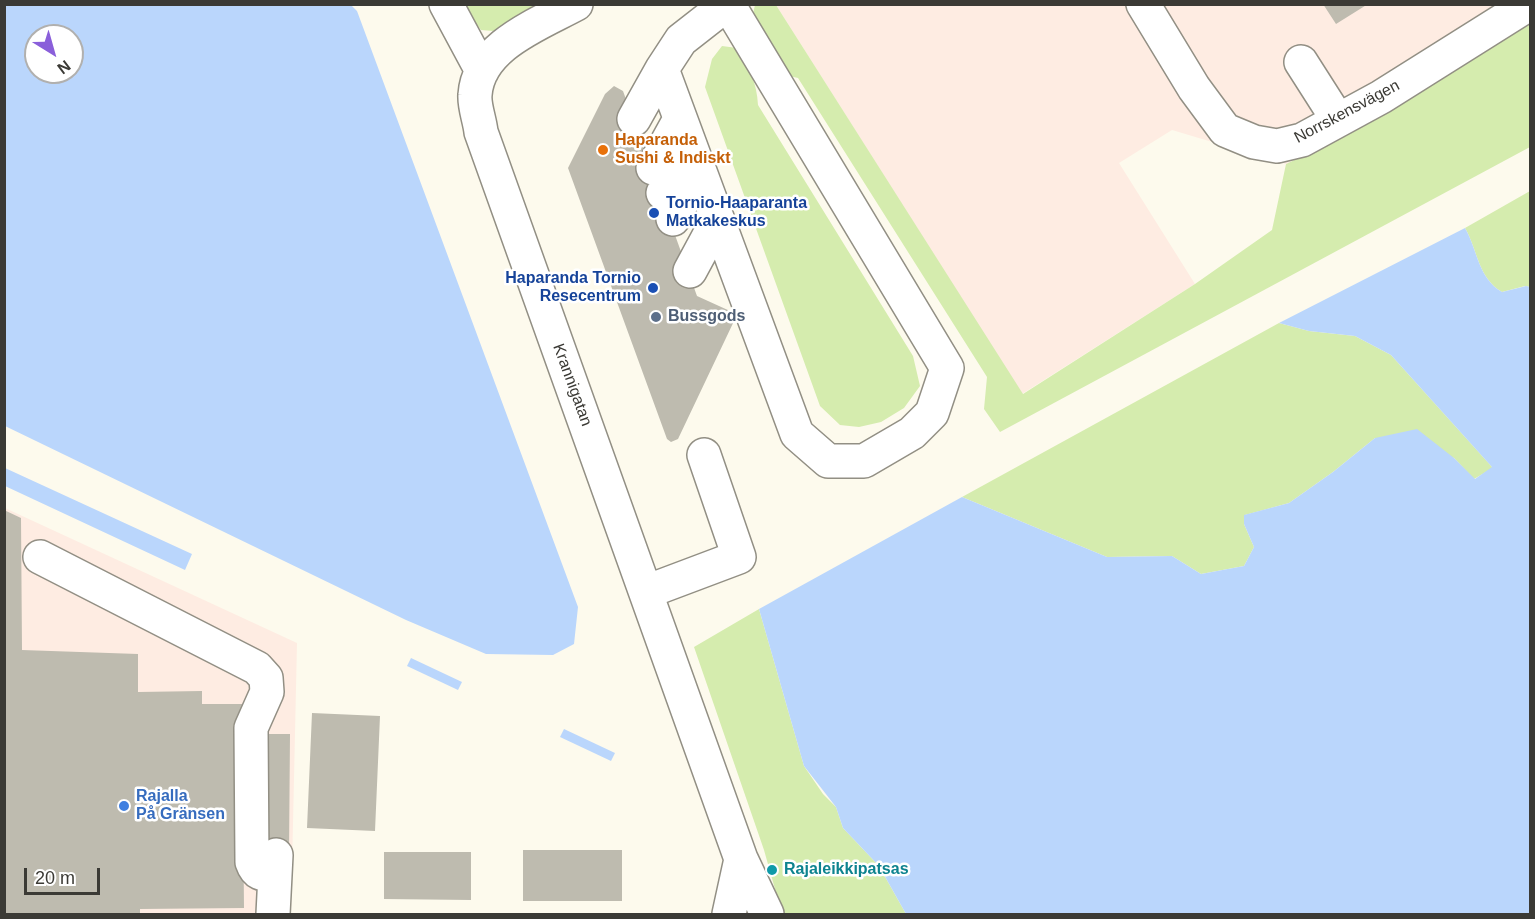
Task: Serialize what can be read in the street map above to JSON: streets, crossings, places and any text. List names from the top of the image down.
{
  "streets": {
    "street": ["Norrskensvägen", "Krannigatan"]
  },
  "places": [
    "Haparanda Sushi & Indiskt",
    "Tornio-Haaparanta Matkakeskus",
    "Haparanda Tornio Resecentrum",
    "Bussgods",
    "Rajalla På Gränsen",
    "Rajaleikkipatsas"
  ],
  "scale_bar": "20 m",
  "north": "bottom right"
}
